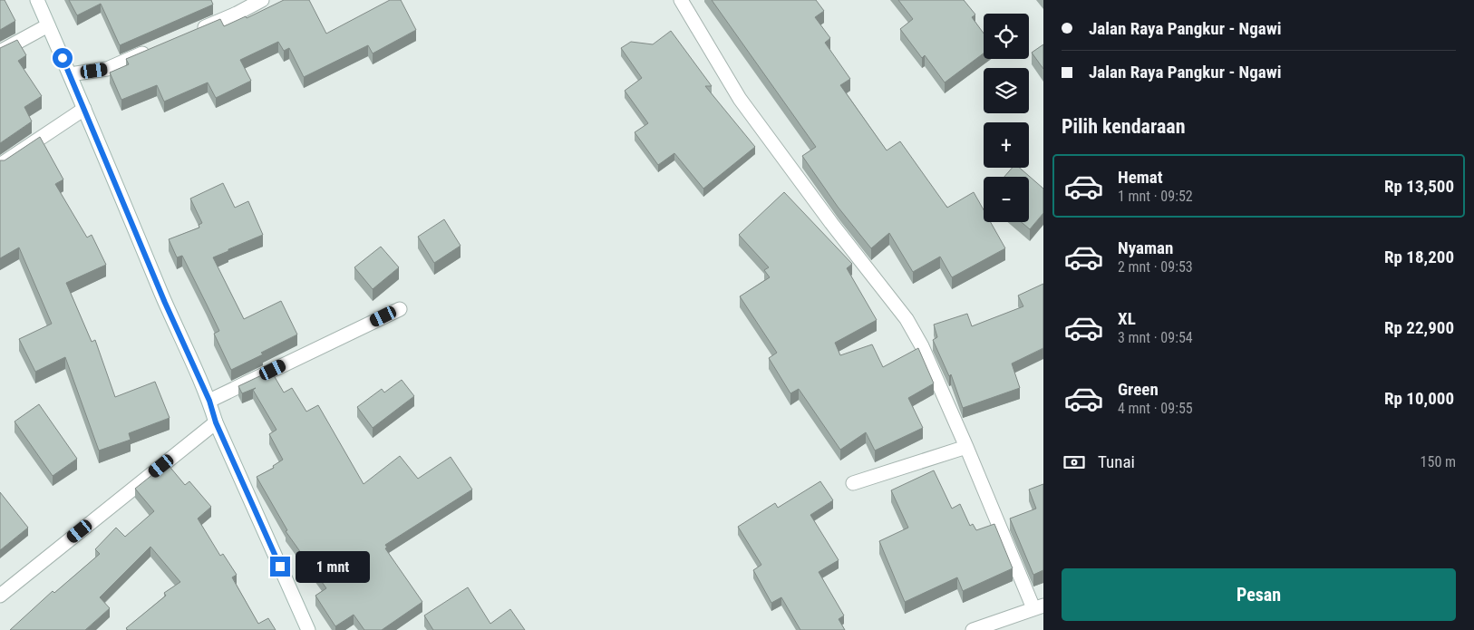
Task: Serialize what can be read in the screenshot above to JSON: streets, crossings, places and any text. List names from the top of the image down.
{
  "page": {
    "banner": ["Jalan Raya Pangkur - Ngawi", "Jalan Raya Pangkur - Ngawi"],
    "map_buttons": ["+", "−"],
    "heading": "Pilih kendaraan",
    "list": [
      {
        "name": "Hemat",
        "note": "1 mnt · 09:52",
        "value": "Rp 13,500"
      },
      {
        "name": "Nyaman",
        "note": "2 mnt · 09:53",
        "value": "Rp 18,200"
      },
      {
        "name": "XL",
        "note": "3 mnt · 09:54",
        "value": "Rp 22,900"
      },
      {
        "name": "Green",
        "note": "4 mnt · 09:55",
        "value": "Rp 10,000"
      }
    ],
    "pay": ["Tunai", "150 m"],
    "bubble": "1 mnt",
    "buttons": "Pesan"
  }
}
